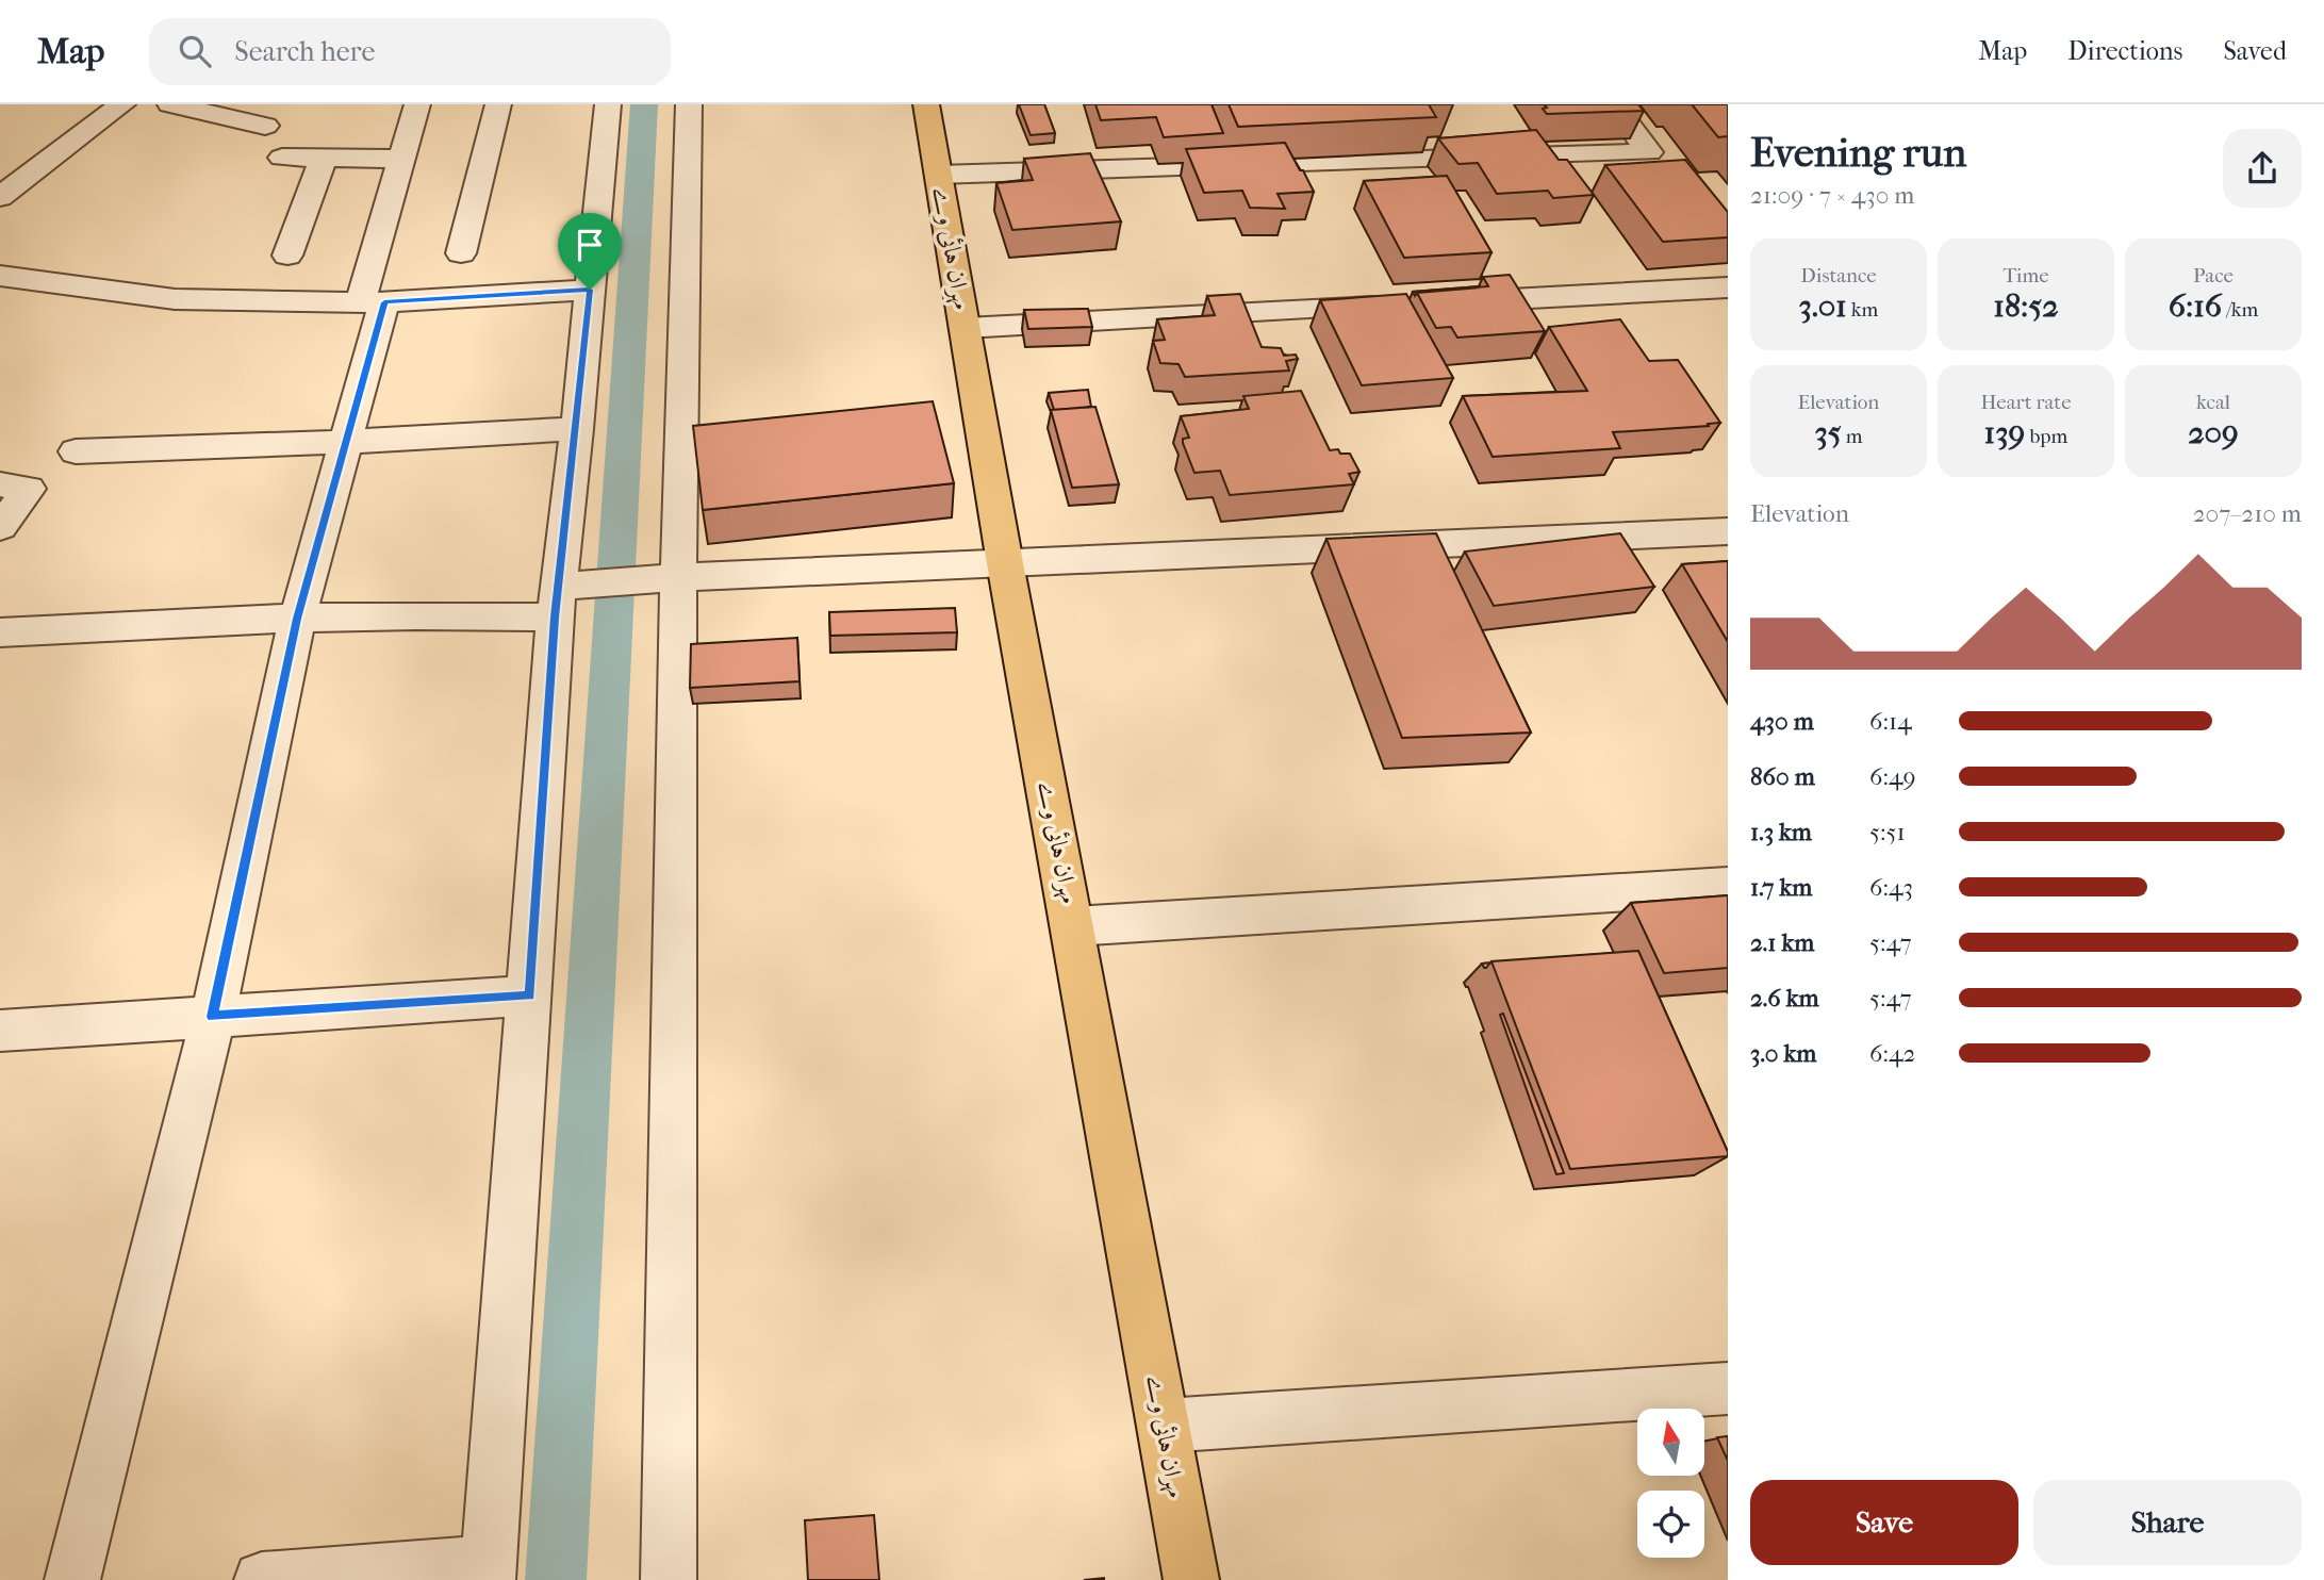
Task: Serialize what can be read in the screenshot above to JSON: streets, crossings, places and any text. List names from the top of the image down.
{
  "streets": {
    "main road": ["مہران ہائی وے"]
  },
  "north": "top",
  "page": {
    "header": "Map",
    "search": "Search here",
    "nav": ["Map", "Directions", "Saved"],
    "heading": ["Evening run", "21:09 · 7 × 430 m"],
    "stats": [
      ["Distance", "3.01 km"],
      ["Time", "18:52"],
      ["Pace", "6:16 /km"],
      ["Elevation", "35 m"],
      ["Heart rate", "139 bpm"],
      ["kcal", "209"]
    ],
    "chart": ["Elevation", "207–210 m"],
    "list": [
      {
        "name": "430 m",
        "note": "6:14"
      },
      {
        "name": "860 m",
        "note": "6:49"
      },
      {
        "name": "1.3 km",
        "note": "5:51"
      },
      {
        "name": "1.7 km",
        "note": "6:43"
      },
      {
        "name": "2.1 km",
        "note": "5:47"
      },
      {
        "name": "2.6 km",
        "note": "5:47"
      },
      {
        "name": "3.0 km",
        "note": "6:42"
      }
    ],
    "buttons": ["Save", "Share"]
  }
}
